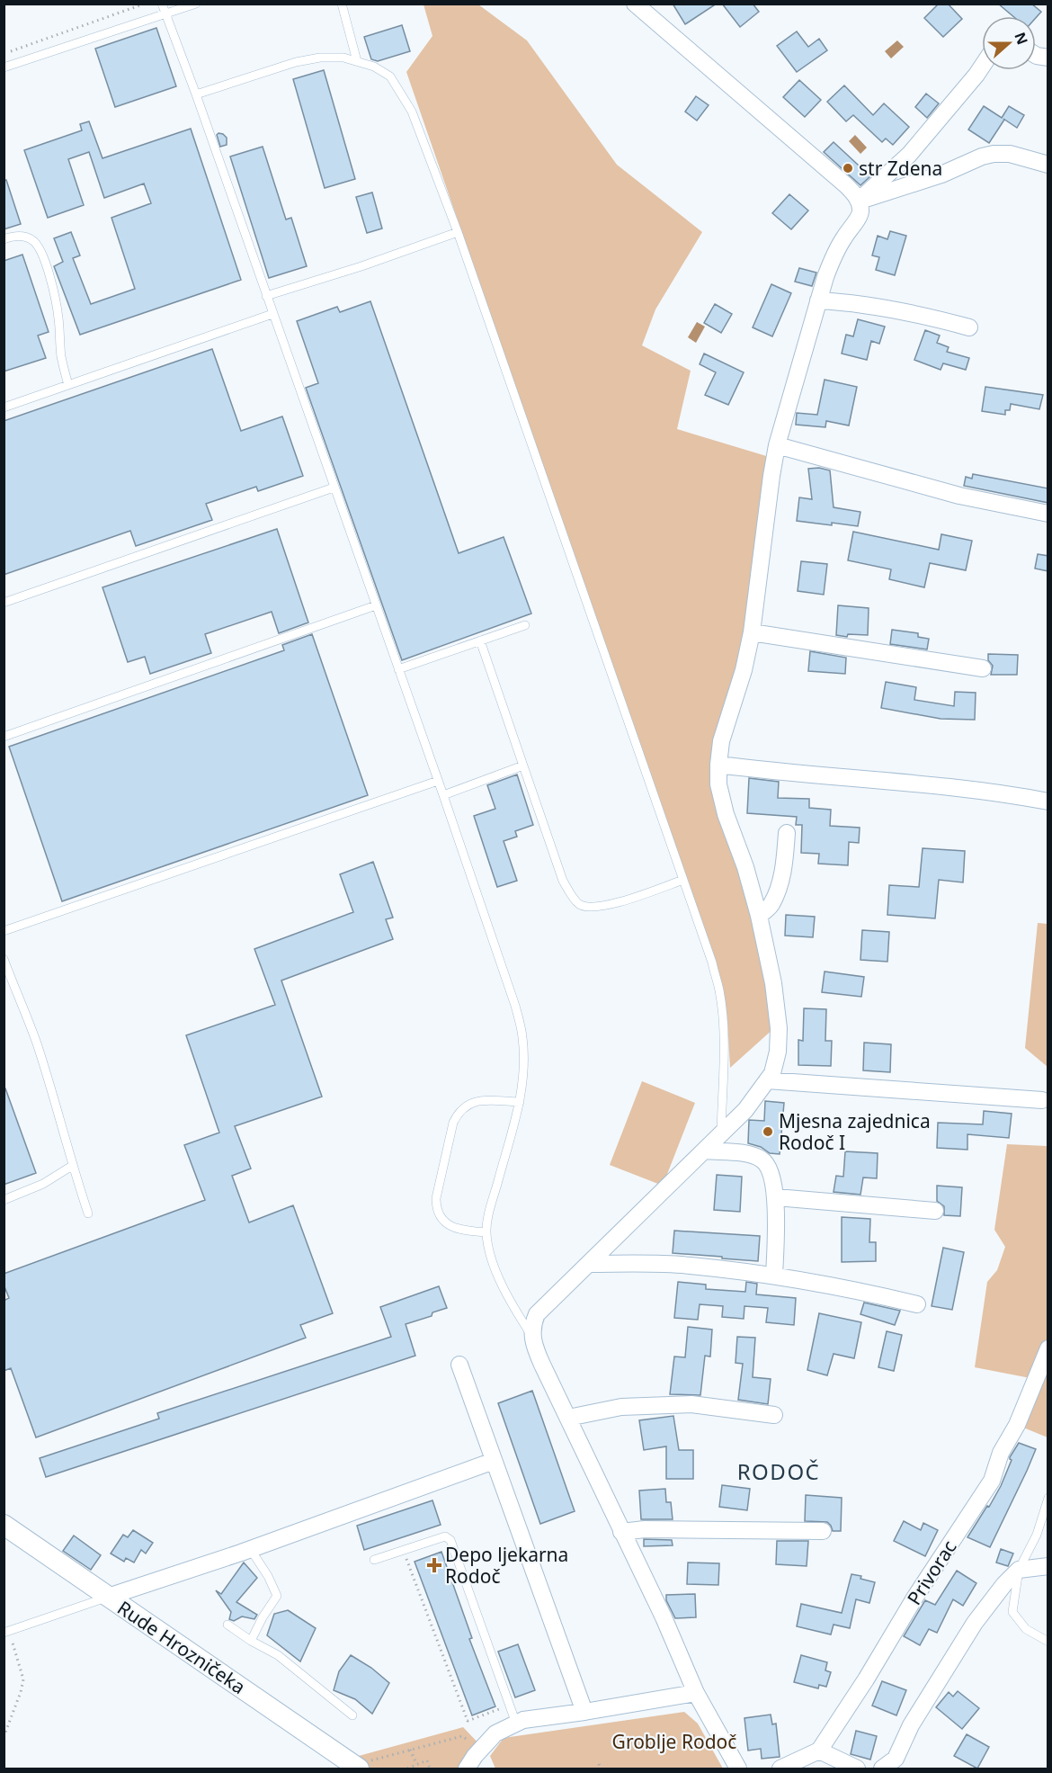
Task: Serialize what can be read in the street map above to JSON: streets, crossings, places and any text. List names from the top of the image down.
{
  "streets": {
    "street": ["Privorac", "Rude Hrozničeka"]
  },
  "districts": ["RODOČ"],
  "parks": ["Groblje Rodoč"],
  "places": {
    "other": ["str Zdena", "Mjesna zajednica Rodoč I"],
    "health": ["Depo ljekarna Rodoč"]
  },
  "north": "right"
}
